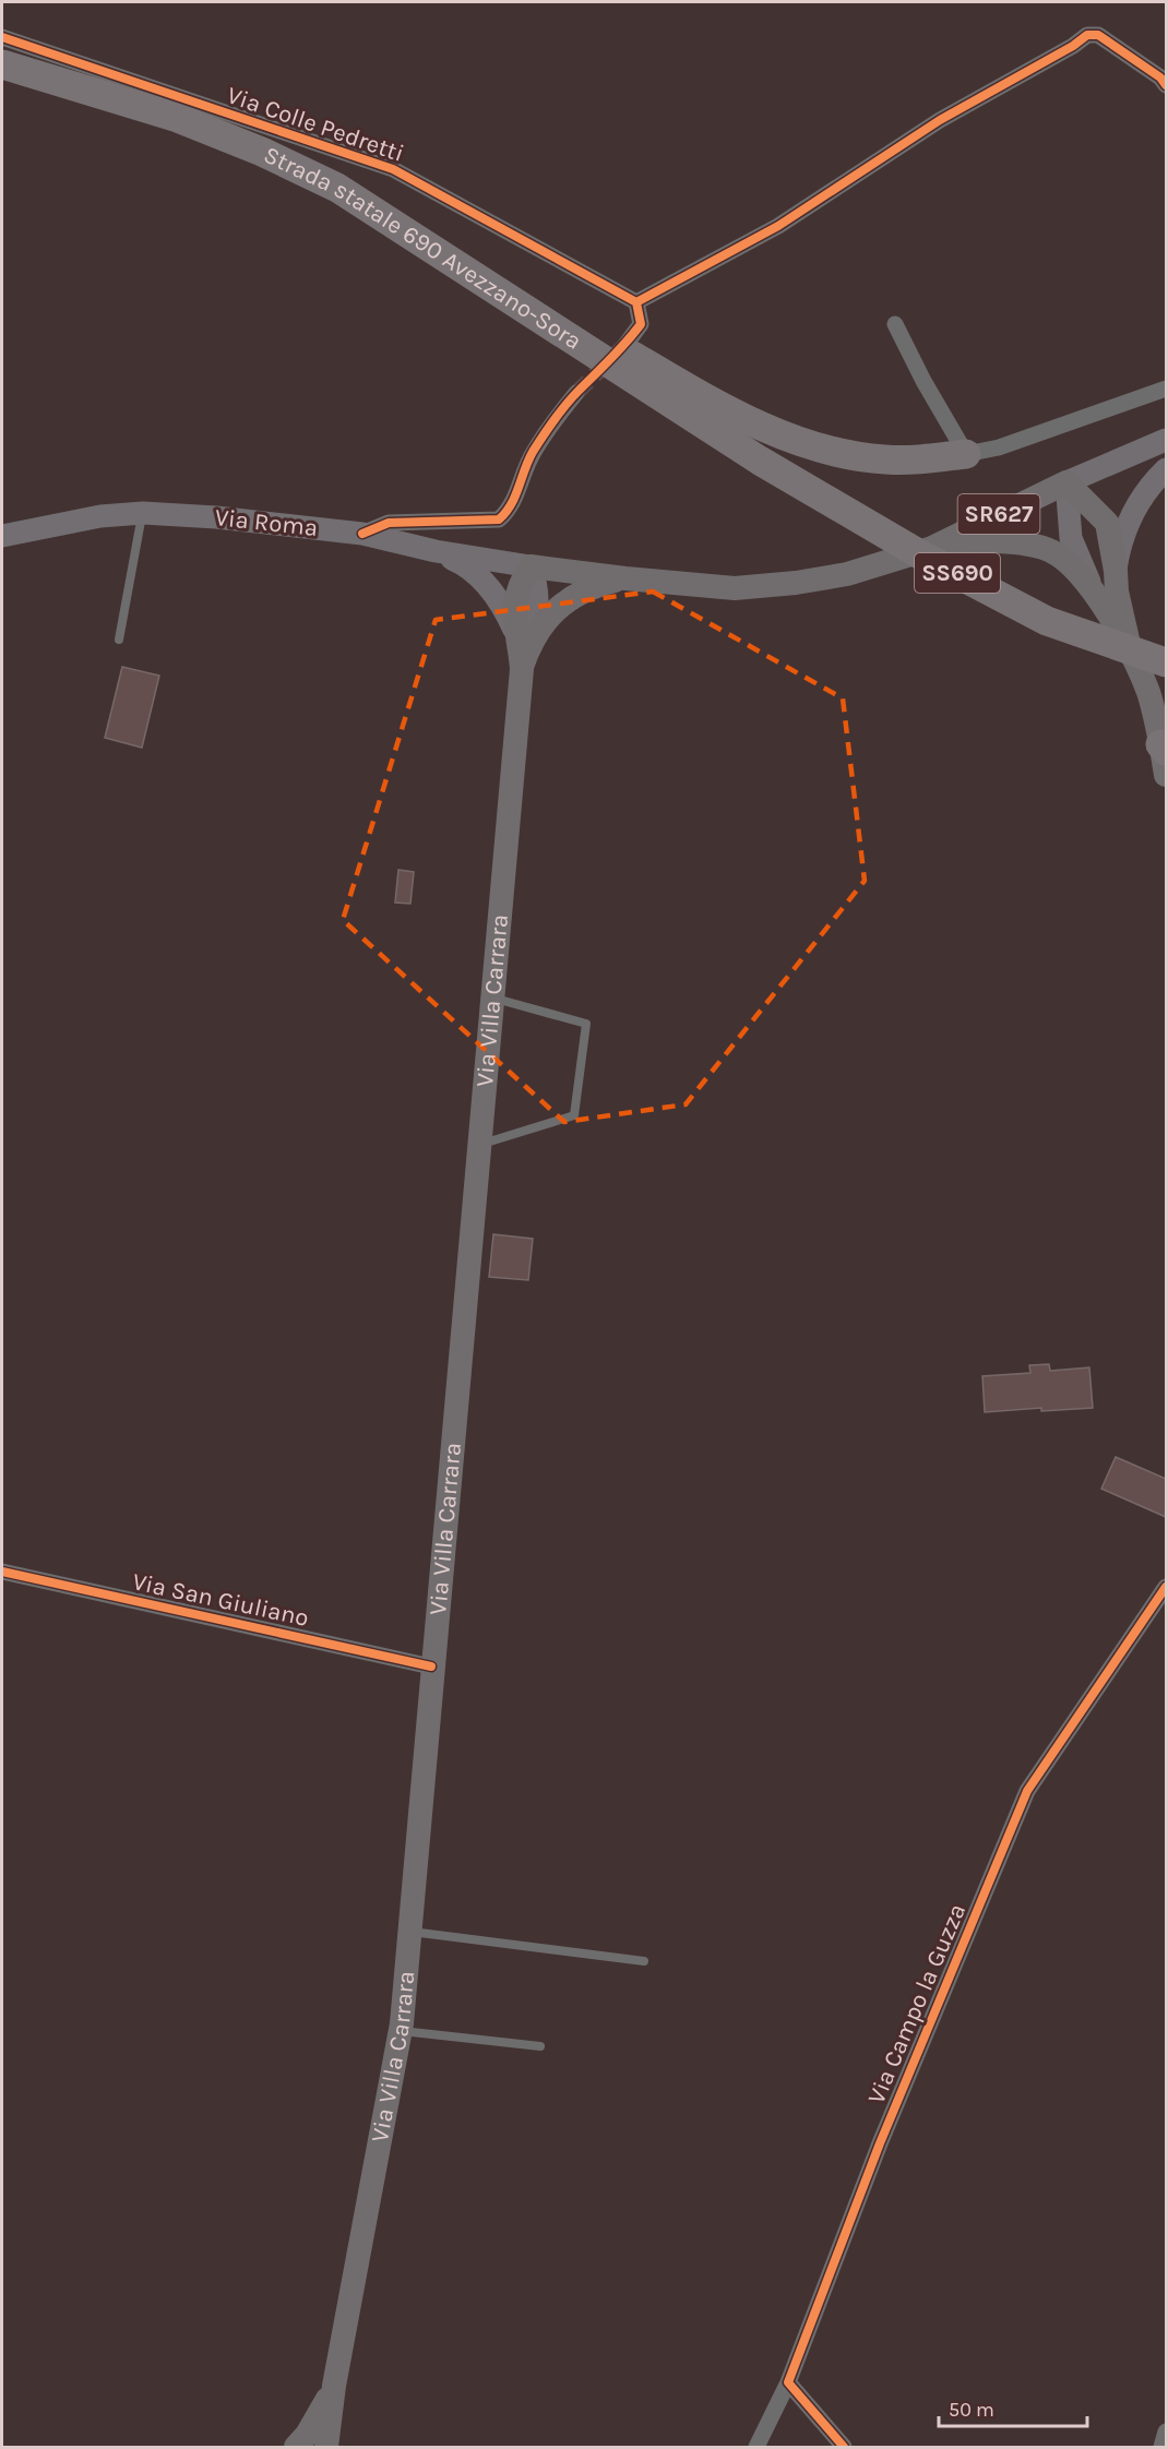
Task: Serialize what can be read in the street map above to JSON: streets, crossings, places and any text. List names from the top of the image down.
{
  "streets": {
    "highway": ["Strada statale 690 Avezzano-Sora", "SS690"],
    "main road": ["SR627", "Via Roma", "Via Villa Carrara"],
    "street": ["Via Colle Pedretti", "Via San Giuliano", "Via Campo la Guzza"]
  },
  "crossings": [
    ["Via Roma", "Via Villa Carrara"],
    ["Via Villa Carrara", "Via San Giuliano"]
  ],
  "scale_bar": "50 m"
}
